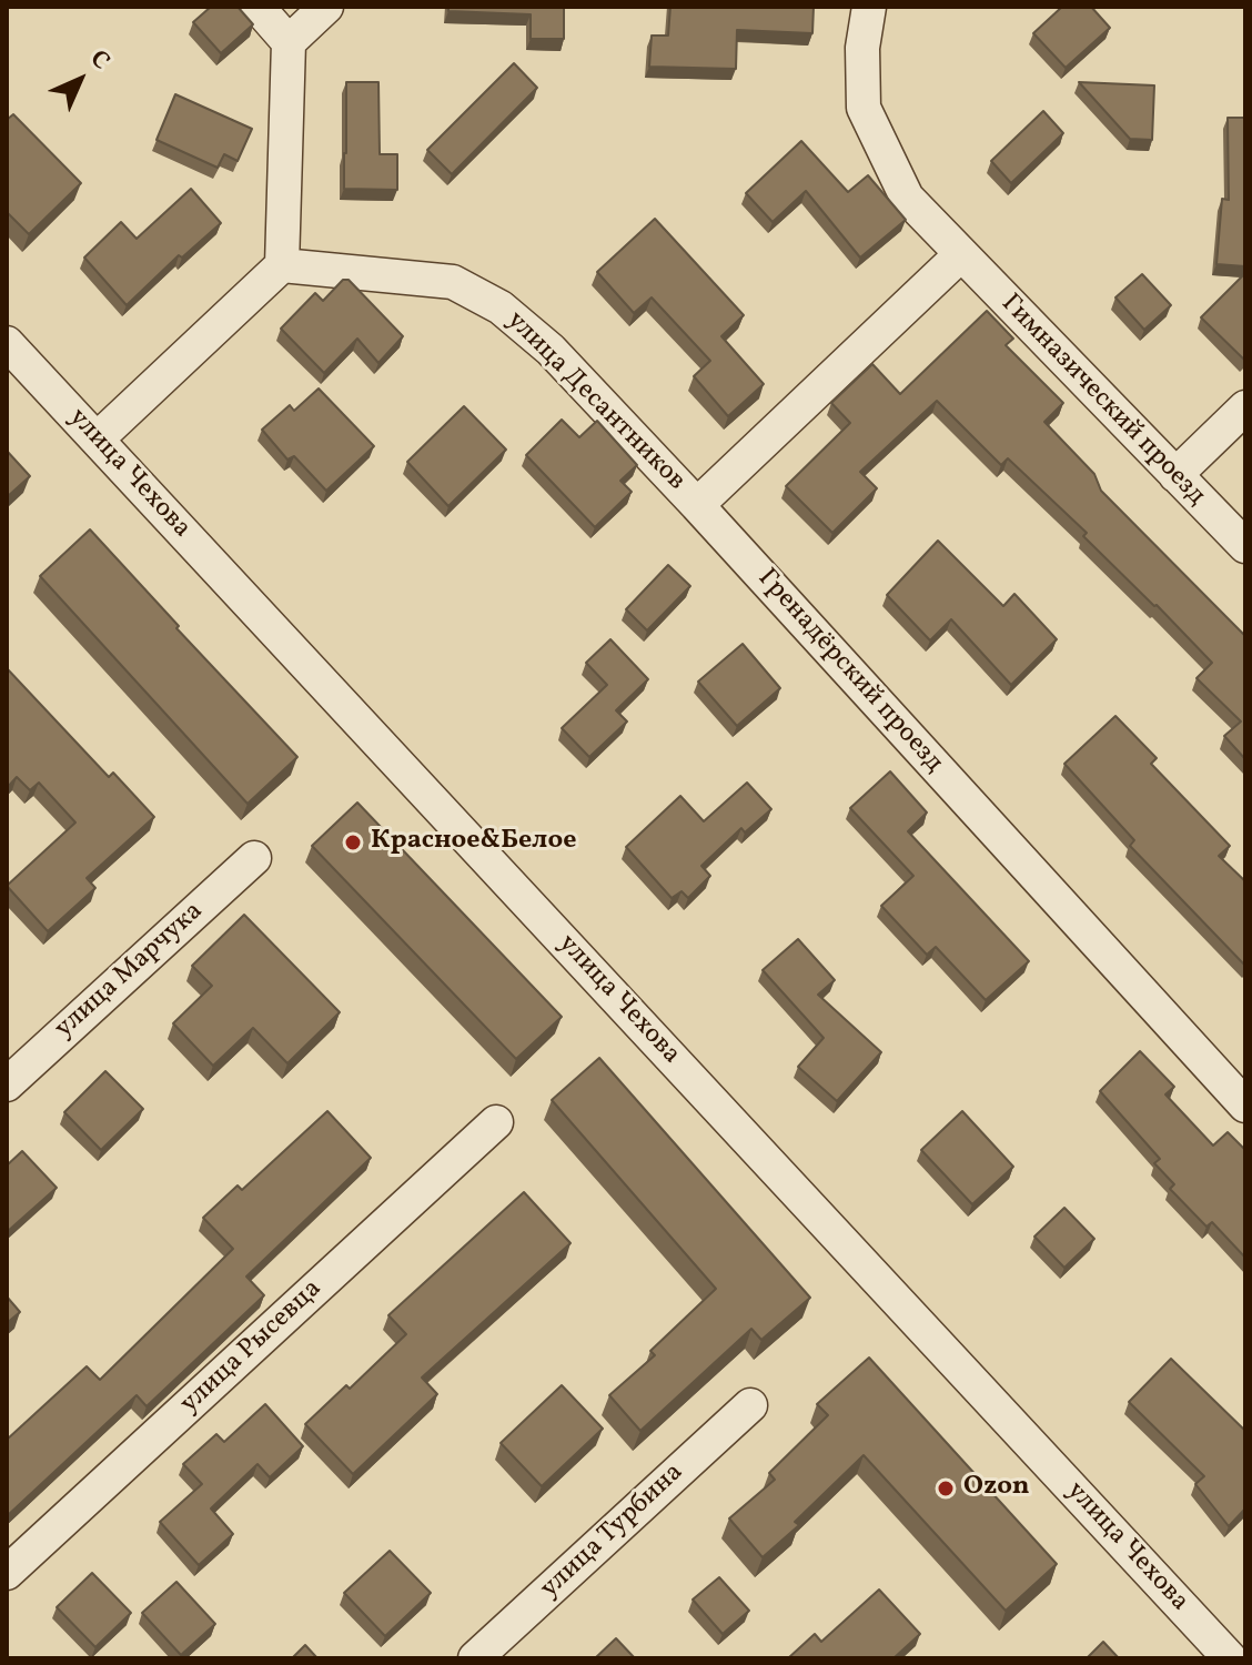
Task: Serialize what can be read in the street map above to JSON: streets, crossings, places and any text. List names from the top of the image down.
{
  "streets": {
    "street": [
      "Гимназический проезд",
      "улица Десантников",
      "улица Чехова",
      "Гренадёрский проезд",
      "улица Марчука",
      "улица Рысевца",
      "улица Турбина"
    ]
  },
  "crossings": [
    ["улица Десантников", "Гренадёрский проезд"]
  ],
  "places": ["Красное&Белое", "Ozon"],
  "north": "top right"
}
